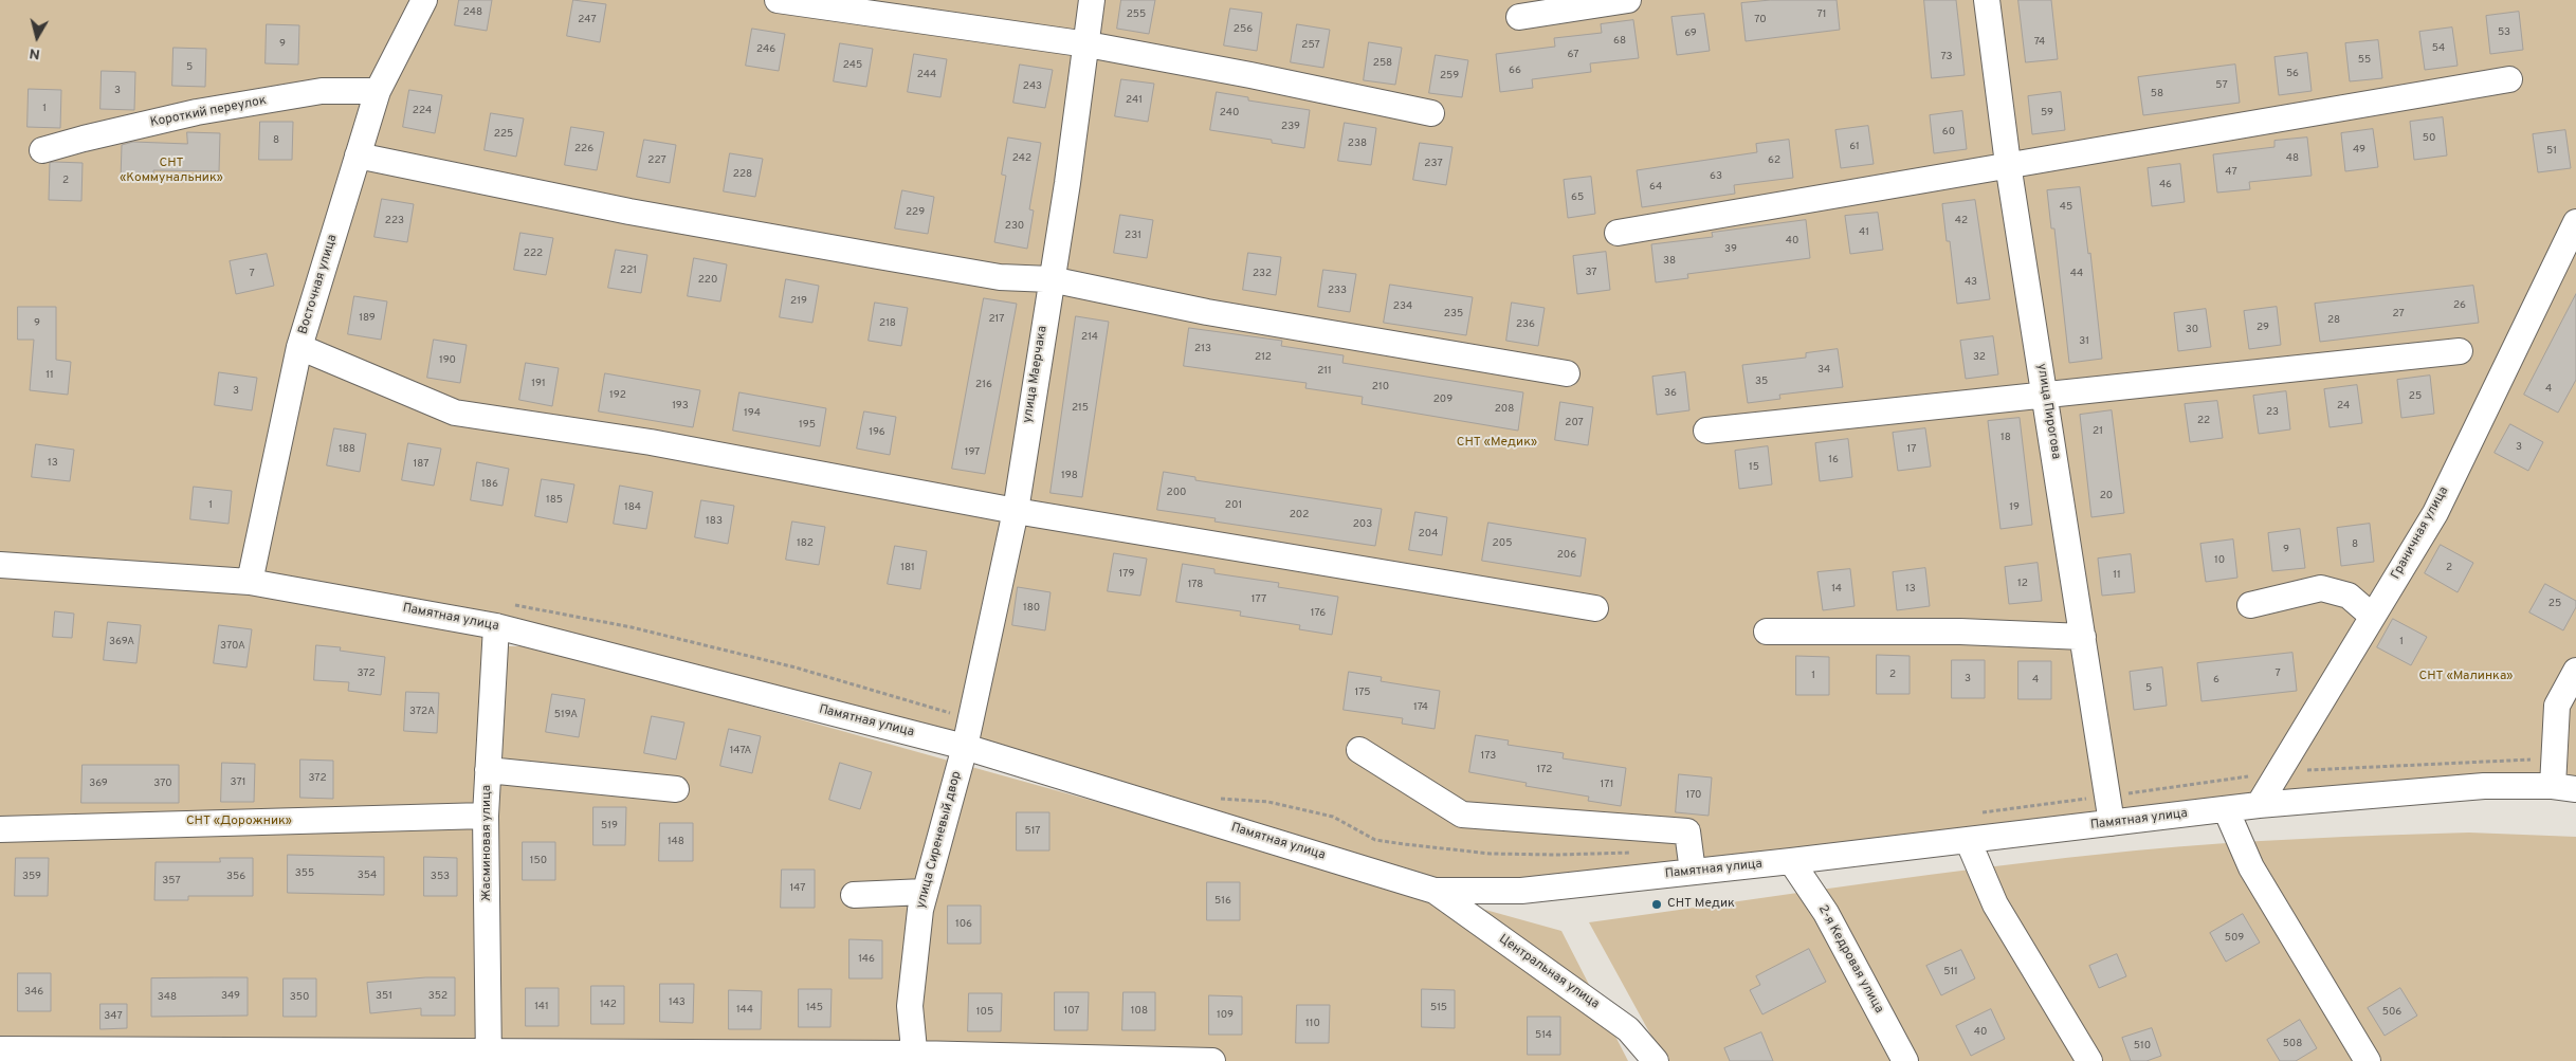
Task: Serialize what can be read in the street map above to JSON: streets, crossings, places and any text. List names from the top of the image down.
{
  "streets": {
    "street": [
      "Короткий переулок",
      "Восточная улица",
      "улица Маерчака",
      "улица Пирогова",
      "Граничная улица",
      "Памятная улица",
      "улица Сиреневый двор",
      "Жасминовая улица",
      "2-я Кедровая улица",
      "Центральная улица"
    ]
  },
  "crossings": [
    ["Короткий переулок", "Восточная улица"],
    ["Восточная улица", "Памятная улица"],
    ["улица Маерчака", "Памятная улица"],
    ["улица Маерчака", "улица Сиреневый двор"],
    ["улица Пирогова", "Памятная улица"],
    ["Граничная улица", "Памятная улица"],
    ["Памятная улица", "улица Сиреневый двор"],
    ["Памятная улица", "Жасминовая улица"],
    ["Памятная улица", "2-я Кедровая улица"],
    ["Памятная улица", "Центральная улица"]
  ],
  "parks": [
    "СНТ «Коммунальник»",
    "СНТ «Медик»",
    "СНТ «Малинка»",
    "СНТ «Дорожник»"
  ],
  "places": ["СНТ Медик"],
  "house_numbers": [
    "248",
    "255",
    "71",
    "247",
    "70",
    "256",
    "53",
    "69",
    "68",
    "74",
    "9",
    "257",
    "54",
    "246",
    "67",
    "73",
    "55",
    "258",
    "245",
    "5",
    "66",
    "56",
    "244",
    "259",
    "57",
    "243",
    "3",
    "58",
    "241",
    "1",
    "224",
    "240",
    "59",
    "239",
    "60",
    "225",
    "50",
    "8",
    "238",
    "61",
    "226",
    "49",
    "51",
    "242",
    "48",
    "227",
    "62",
    "237",
    "47",
    "228",
    "63",
    "2",
    "46",
    "64",
    "65",
    "45",
    "229",
    "223",
    "42",
    "230",
    "41",
    "231",
    "40",
    "39",
    "222",
    "38",
    "221",
    "37",
    "7",
    "232",
    "44",
    "220",
    "43",
    "233",
    "219",
    "26",
    "234",
    "235",
    "27",
    "189",
    "217",
    "28",
    "9",
    "218",
    "236",
    "29",
    "30",
    "214",
    "31",
    "213",
    "212",
    "32",
    "190",
    "34",
    "211",
    "11",
    "35",
    "191",
    "216",
    "210",
    "4",
    "3",
    "36",
    "192",
    "25",
    "209",
    "193",
    "24",
    "215",
    "208",
    "23",
    "194",
    "22",
    "207",
    "195",
    "21",
    "196",
    "18",
    "3",
    "188",
    "17",
    "197",
    "16",
    "13",
    "187",
    "15",
    "198",
    "186",
    "200",
    "20",
    "185",
    "1",
    "201",
    "184",
    "19",
    "202",
    "183",
    "203",
    "204",
    "182",
    "205",
    "8",
    "9",
    "206",
    "10",
    "181",
    "2",
    "179",
    "11",
    "12",
    "178",
    "14",
    "13",
    "177",
    "25",
    "180",
    "176",
    "369А",
    "1",
    "370А",
    "372",
    "7",
    "2",
    "1",
    "3",
    "4",
    "6",
    "5",
    "175",
    "174",
    "372А",
    "519А",
    "147А",
    "173",
    "172",
    "372",
    "371",
    "369",
    "370",
    "171",
    "170",
    "519",
    "517",
    "148",
    "150",
    "355",
    "354",
    "359",
    "356",
    "353",
    "357",
    "147",
    "516",
    "106",
    "509",
    "146",
    "511",
    "346",
    "349",
    "351",
    "352",
    "348",
    "350",
    "143",
    "142",
    "141",
    "145",
    "515",
    "144",
    "107",
    "108",
    "105",
    "506",
    "109",
    "347",
    "110",
    "40",
    "514",
    "508",
    "510"
  ],
  "north": "bottom"
}
